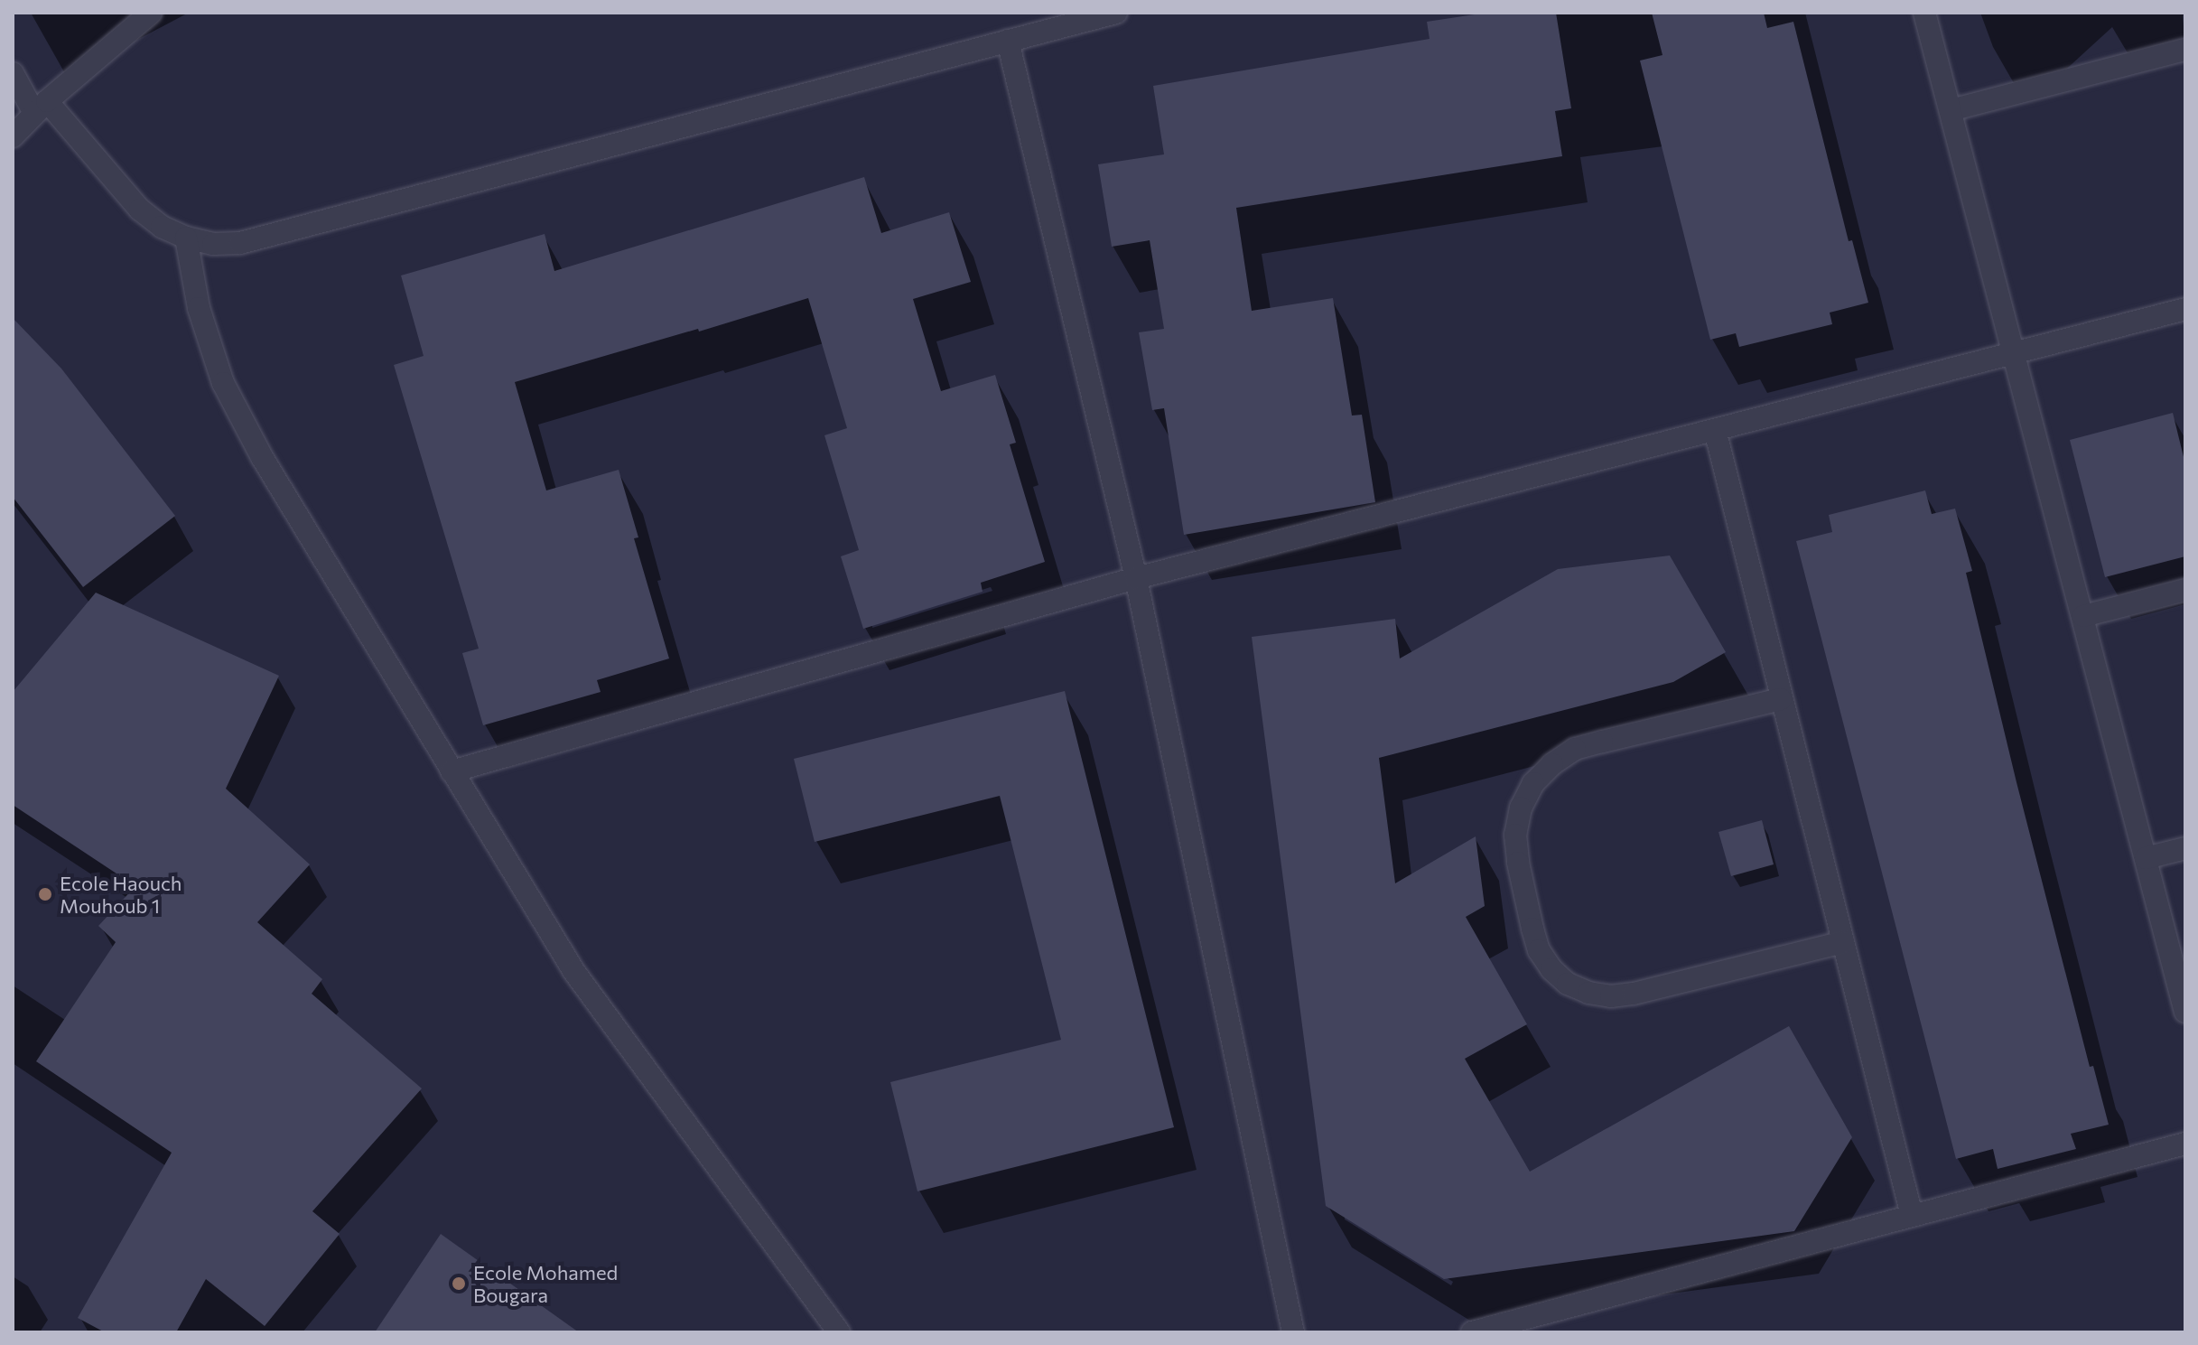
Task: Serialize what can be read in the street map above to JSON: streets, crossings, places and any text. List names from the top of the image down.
{
  "places": ["Ecole Haouch Mouhoub 1", "Ecole Mohamed Bougara"]
}
